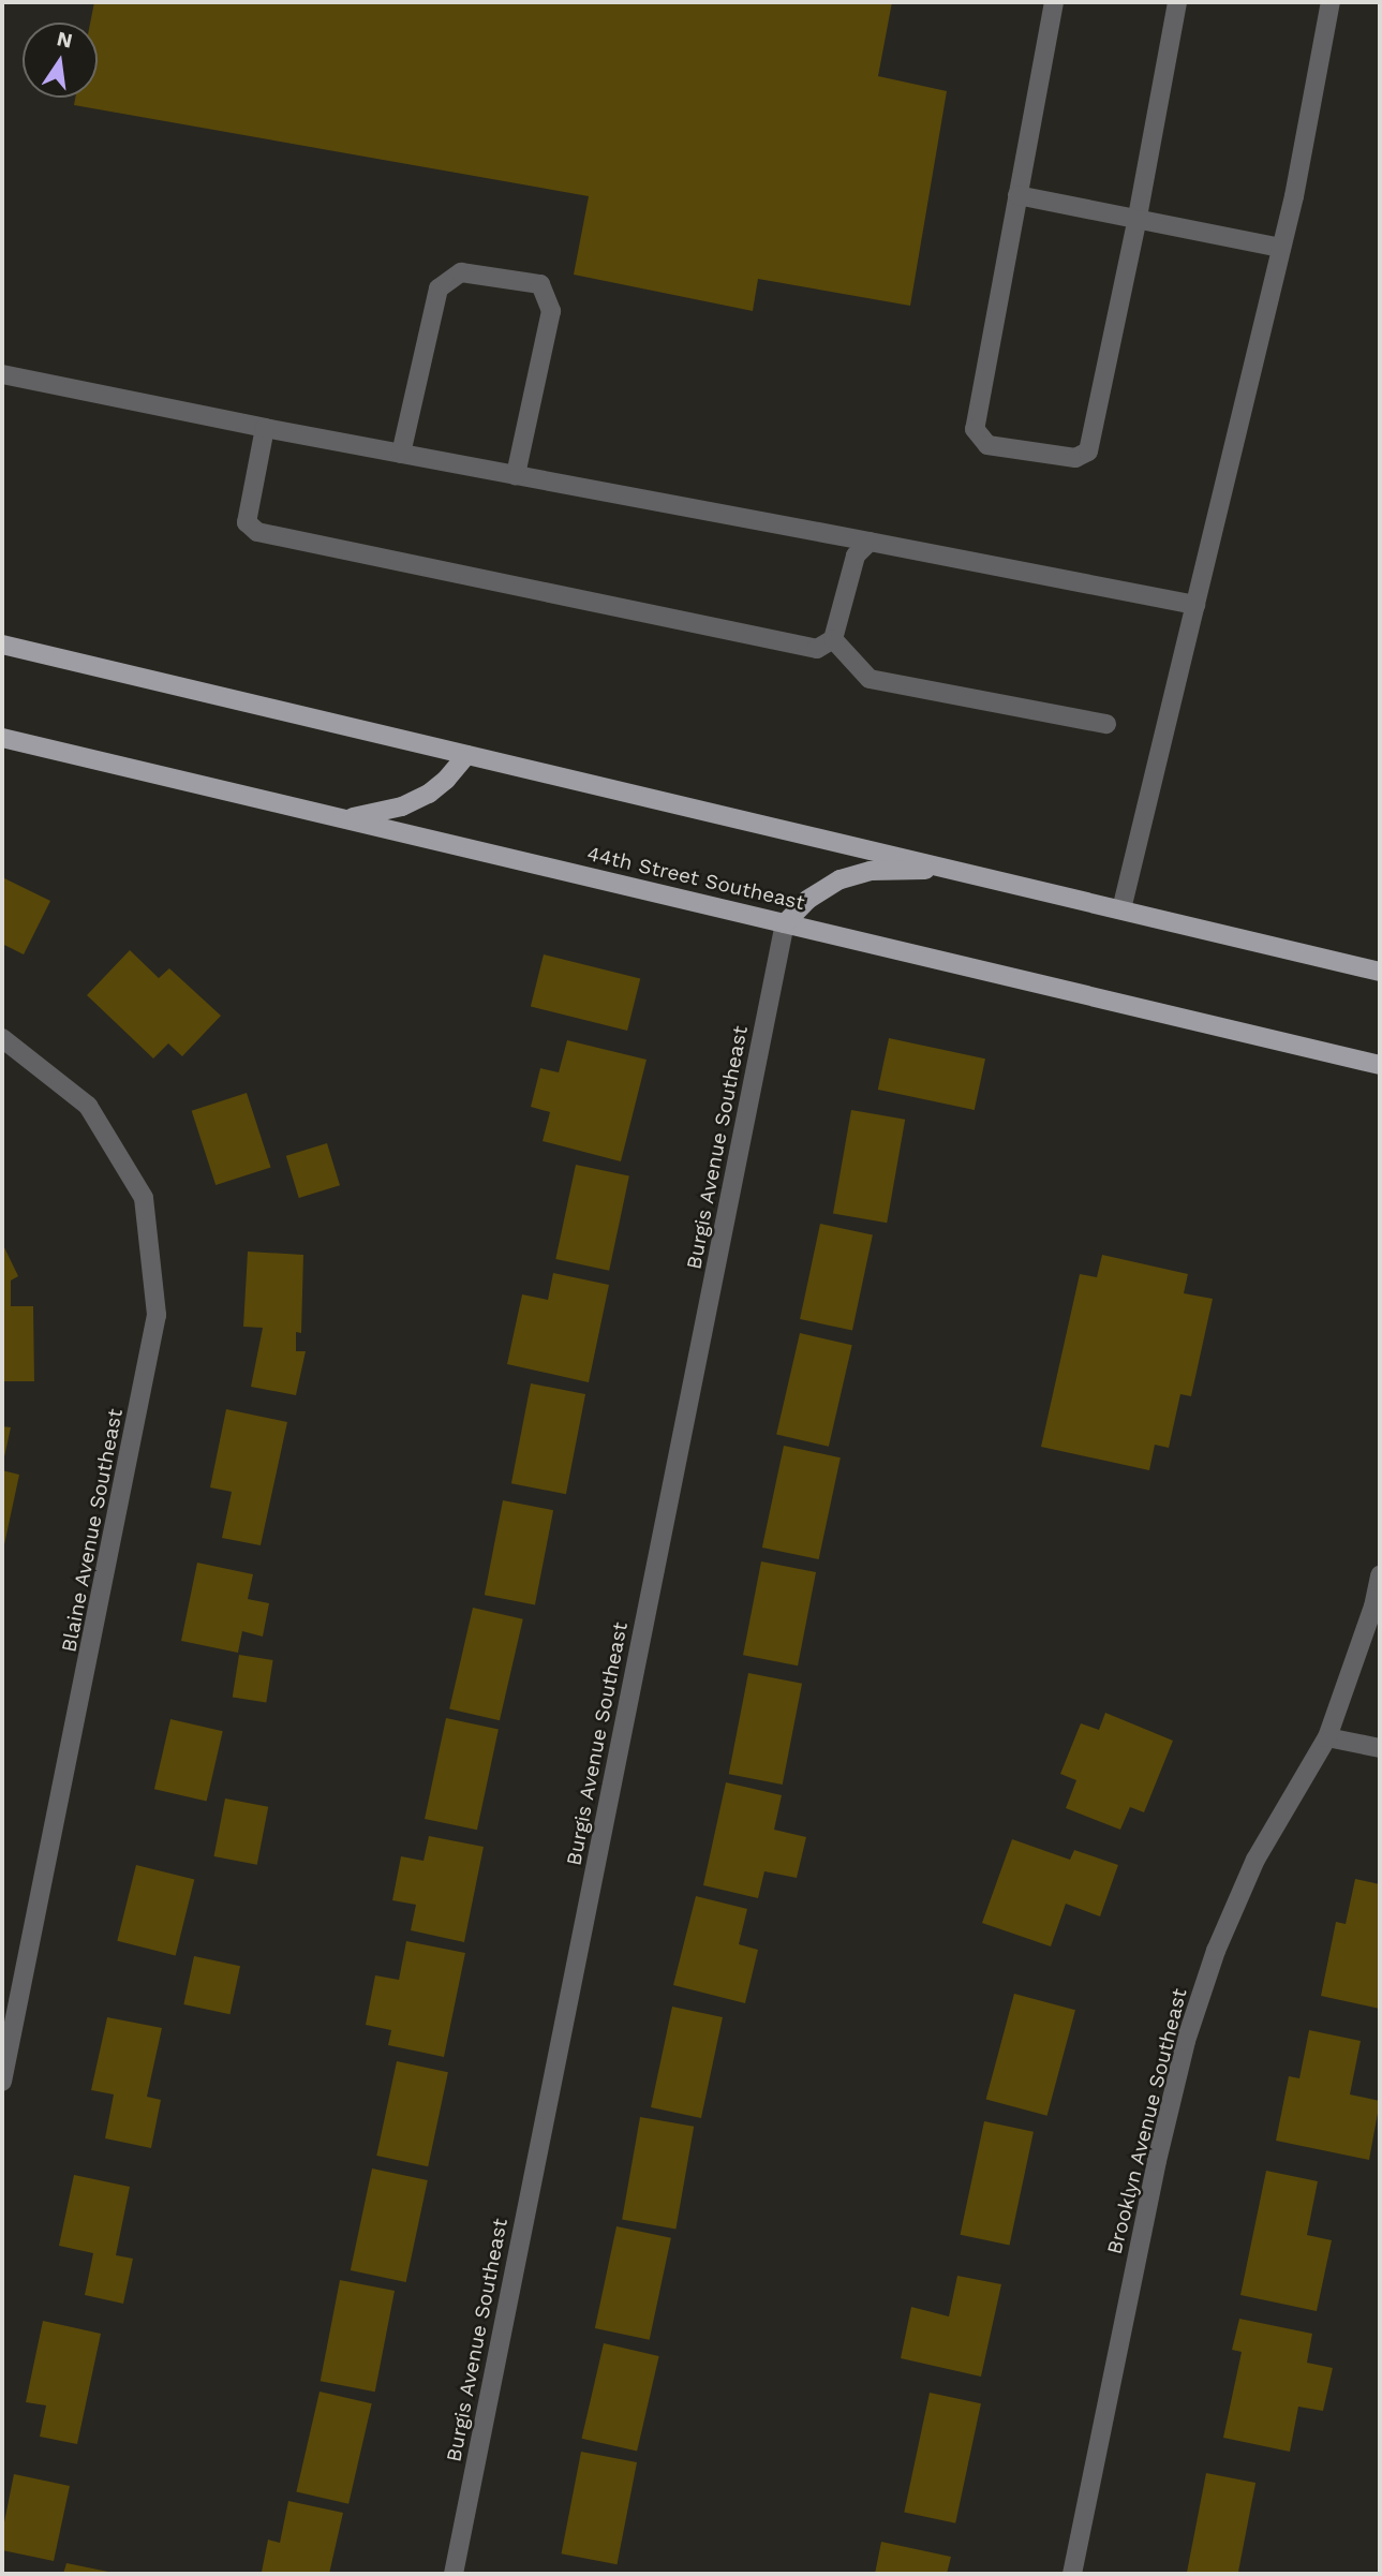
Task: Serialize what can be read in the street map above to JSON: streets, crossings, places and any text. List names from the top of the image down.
{
  "streets": {
    "main road": ["44th Street Southeast"],
    "street": ["Burgis Avenue Southeast", "Blaine Avenue Southeast", "Brooklyn Avenue Southeast"]
  },
  "crossings": [
    ["44th Street Southeast", "Burgis Avenue Southeast"]
  ],
  "north": "top"
}
